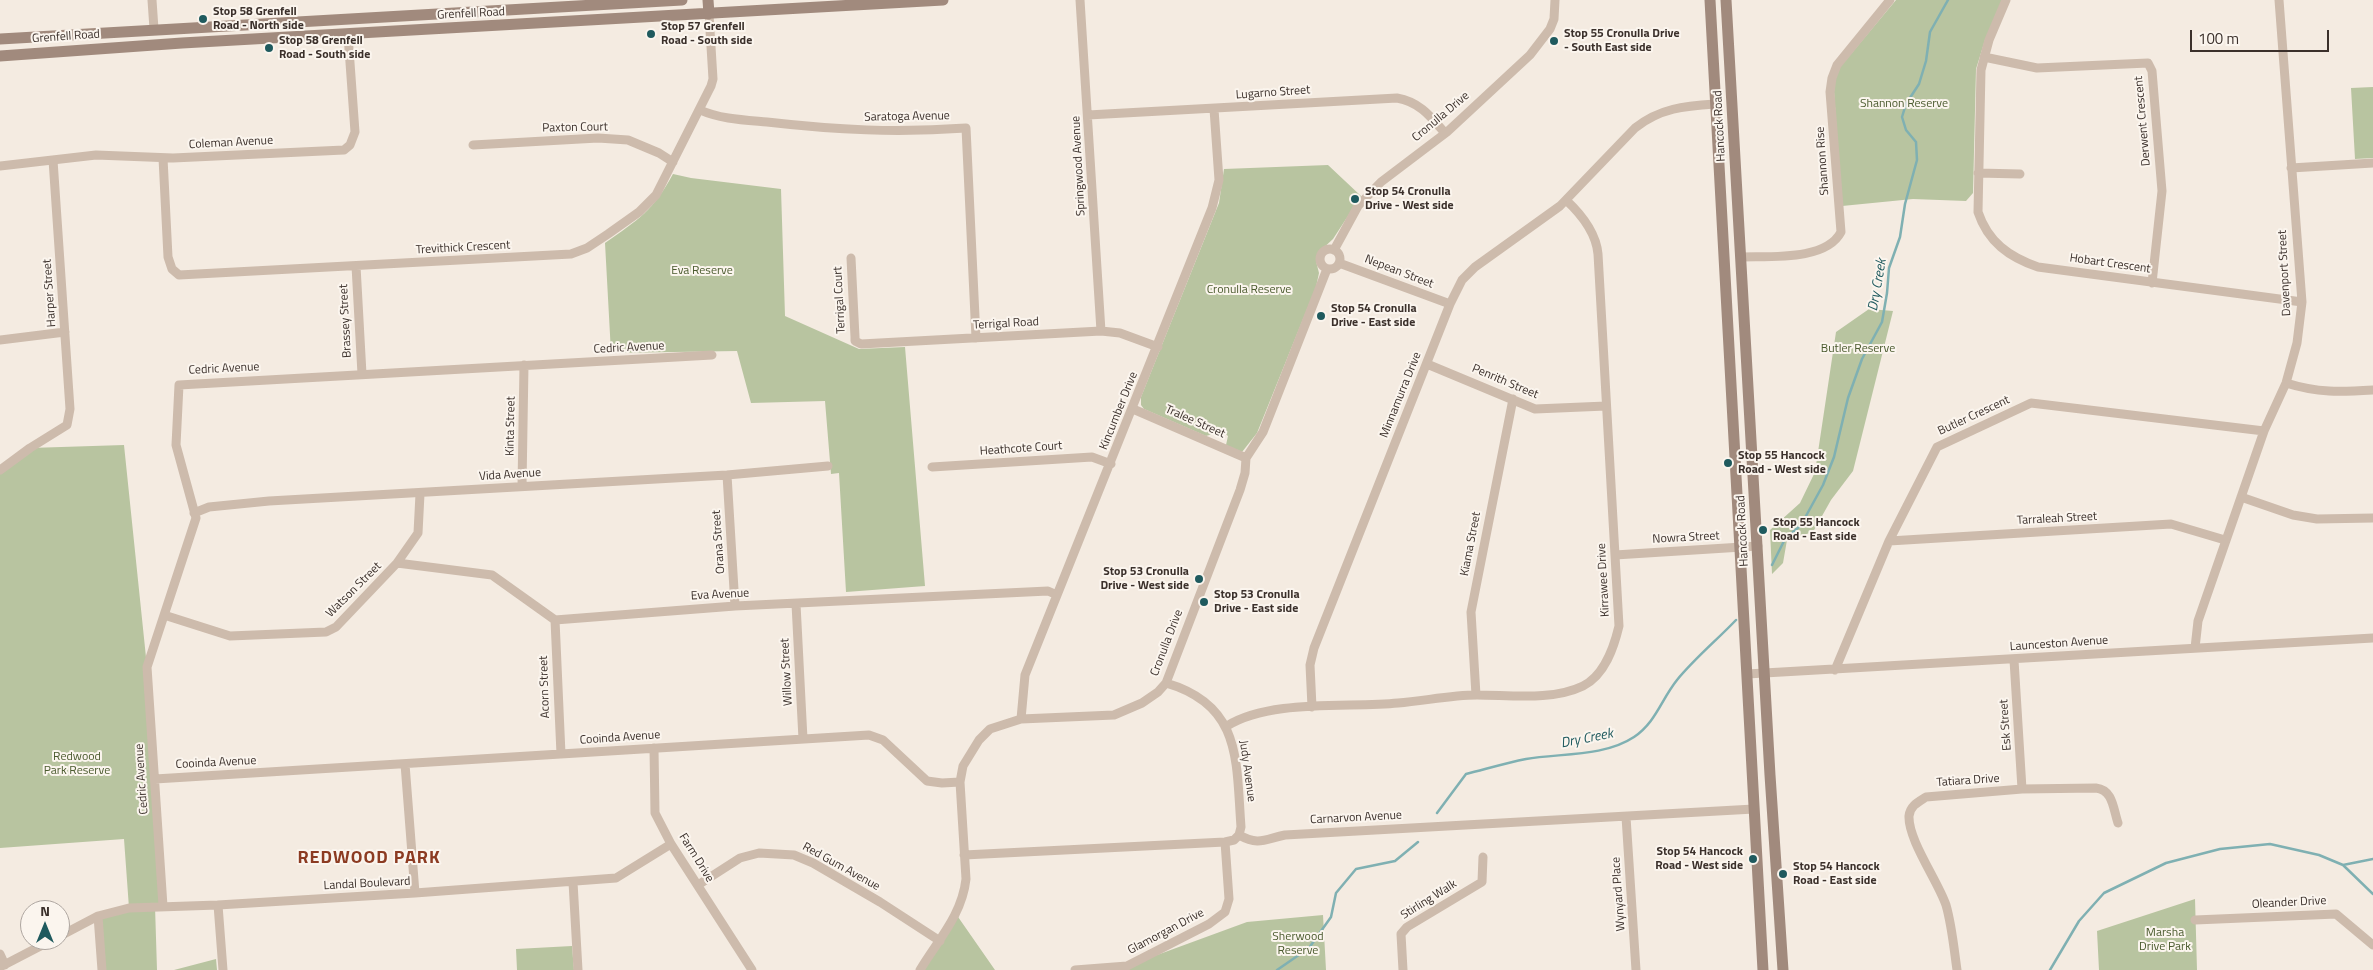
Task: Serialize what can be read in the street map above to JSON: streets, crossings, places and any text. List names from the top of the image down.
{
  "streets": {
    "main road": ["Grenfell Road", "Hancock Road"],
    "street": [
      "Lugarno Street",
      "Saratoga Avenue",
      "Cronulla Drive",
      "Derwent Crescent",
      "Paxton Court",
      "Coleman Avenue",
      "Shannon Rise",
      "Springwood Avenue",
      "Trevithick Crescent",
      "Hobart Crescent",
      "Nepean Street",
      "Davenport Street",
      "Harper Street",
      "Terrigal Court",
      "Brassey Street",
      "Terrigal Road",
      "Cedric Avenue",
      "Penrith Street",
      "Minnamurra Drive",
      "Kincumber Drive",
      "Butler Crescent",
      "Tralee Street",
      "Kinta Street",
      "Heathcote Court",
      "Vida Avenue",
      "Tarraleah Street",
      "Nowra Street",
      "Orana Street",
      "Kiama Street",
      "Kirrawee Drive",
      "Watson Street",
      "Eva Avenue",
      "Launceston Avenue",
      "Willow Street",
      "Acorn Street",
      "Esk Street",
      "Cooinda Avenue",
      "Judy Avenue",
      "Tatiara Drive",
      "Carnarvon Avenue",
      "Farm Drive",
      "Red Gum Avenue",
      "Landal Boulevard",
      "Wynyard Place",
      "Stirling Walk",
      "Oleander Drive",
      "Glamorgan Drive"
    ]
  },
  "crossings": [
    ["Grenfell Road", "Coleman Avenue"],
    ["Grenfell Road", "Trevithick Crescent"],
    ["Lugarno Street", "Cronulla Drive"],
    ["Lugarno Street", "Springwood Avenue"],
    ["Lugarno Street", "Kincumber Drive"],
    ["Saratoga Avenue", "Trevithick Crescent"],
    ["Saratoga Avenue", "Terrigal Road"],
    ["Cronulla Drive", "Nepean Street"],
    ["Cronulla Drive", "Kincumber Drive"],
    ["Cronulla Drive", "Tralee Street"],
    ["Cronulla Drive", "Cooinda Avenue"],
    ["Cronulla Drive", "Judy Avenue"],
    ["Derwent Crescent", "Hobart Crescent"],
    ["Hancock Road", "Shannon Rise"],
    ["Hancock Road", "Minnamurra Drive"],
    ["Hancock Road", "Nowra Street"],
    ["Hancock Road", "Launceston Avenue"],
    ["Hancock Road", "Carnarvon Avenue"],
    ["Paxton Court", "Trevithick Crescent"],
    ["Coleman Avenue", "Trevithick Crescent"],
    ["Coleman Avenue", "Harper Street"],
    ["Springwood Avenue", "Terrigal Road"],
    ["Trevithick Crescent", "Brassey Street"],
    ["Hobart Crescent", "Davenport Street"],
    ["Nepean Street", "Minnamurra Drive"],
    ["Davenport Street", "Butler Crescent"],
    ["Davenport Street", "Tarraleah Street"],
    ["Davenport Street", "Launceston Avenue"],
    ["Terrigal Court", "Terrigal Road"],
    ["Brassey Street", "Cedric Avenue"],
    ["Terrigal Road", "Kincumber Drive"],
    ["Cedric Avenue", "Kinta Street"],
    ["Cedric Avenue", "Vida Avenue"],
    ["Cedric Avenue", "Watson Street"],
    ["Cedric Avenue", "Cooinda Avenue"],
    ["Cedric Avenue", "Landal Boulevard"],
    ["Penrith Street", "Minnamurra Drive"],
    ["Penrith Street", "Kiama Street"],
    ["Penrith Street", "Kirrawee Drive"],
    ["Minnamurra Drive", "Kirrawee Drive"],
    ["Kincumber Drive", "Tralee Street"],
    ["Kincumber Drive", "Heathcote Court"],
    ["Kincumber Drive", "Eva Avenue"],
    ["Butler Crescent", "Tarraleah Street"],
    ["Butler Crescent", "Launceston Avenue"],
    ["Kinta Street", "Vida Avenue"],
    ["Vida Avenue", "Orana Street"],
    ["Vida Avenue", "Watson Street"],
    ["Nowra Street", "Kirrawee Drive"],
    ["Orana Street", "Eva Avenue"],
    ["Kiama Street", "Kirrawee Drive"],
    ["Kirrawee Drive", "Judy Avenue"],
    ["Eva Avenue", "Willow Street"],
    ["Eva Avenue", "Acorn Street"],
    ["Launceston Avenue", "Esk Street"],
    ["Willow Street", "Cooinda Avenue"],
    ["Acorn Street", "Cooinda Avenue"],
    ["Esk Street", "Tatiara Drive"],
    ["Cooinda Avenue", "Farm Drive"],
    ["Judy Avenue", "Carnarvon Avenue"],
    ["Carnarvon Avenue", "Wynyard Place"],
    ["Farm Drive", "Red Gum Avenue"],
    ["Farm Drive", "Landal Boulevard"]
  ],
  "districts": ["REDWOOD PARK"],
  "water": ["Dry Creek"],
  "parks": [
    "Shannon Reserve",
    "Eva Reserve",
    "Cronulla Reserve",
    "Butler Reserve",
    "Redwood Park Reserve",
    "Marsha Drive Park",
    "Sherwood Reserve"
  ],
  "places": [
    "Stop 58 Grenfell Road - North side",
    "Stop 57 Grenfell Road - South side",
    "Stop 55 Cronulla Drive - South East side",
    "Stop 58 Grenfell Road - South side",
    "Stop 54 Cronulla Drive - West side",
    "Stop 54 Cronulla Drive - East side",
    "Stop 55 Hancock Road - West side",
    "Stop 55 Hancock Road - East side",
    "Stop 53 Cronulla Drive - West side",
    "Stop 53 Cronulla Drive - East side",
    "Stop 54 Hancock Road - West side",
    "Stop 54 Hancock Road - East side"
  ],
  "scale_bar": "100 m",
  "north": "top"
}
